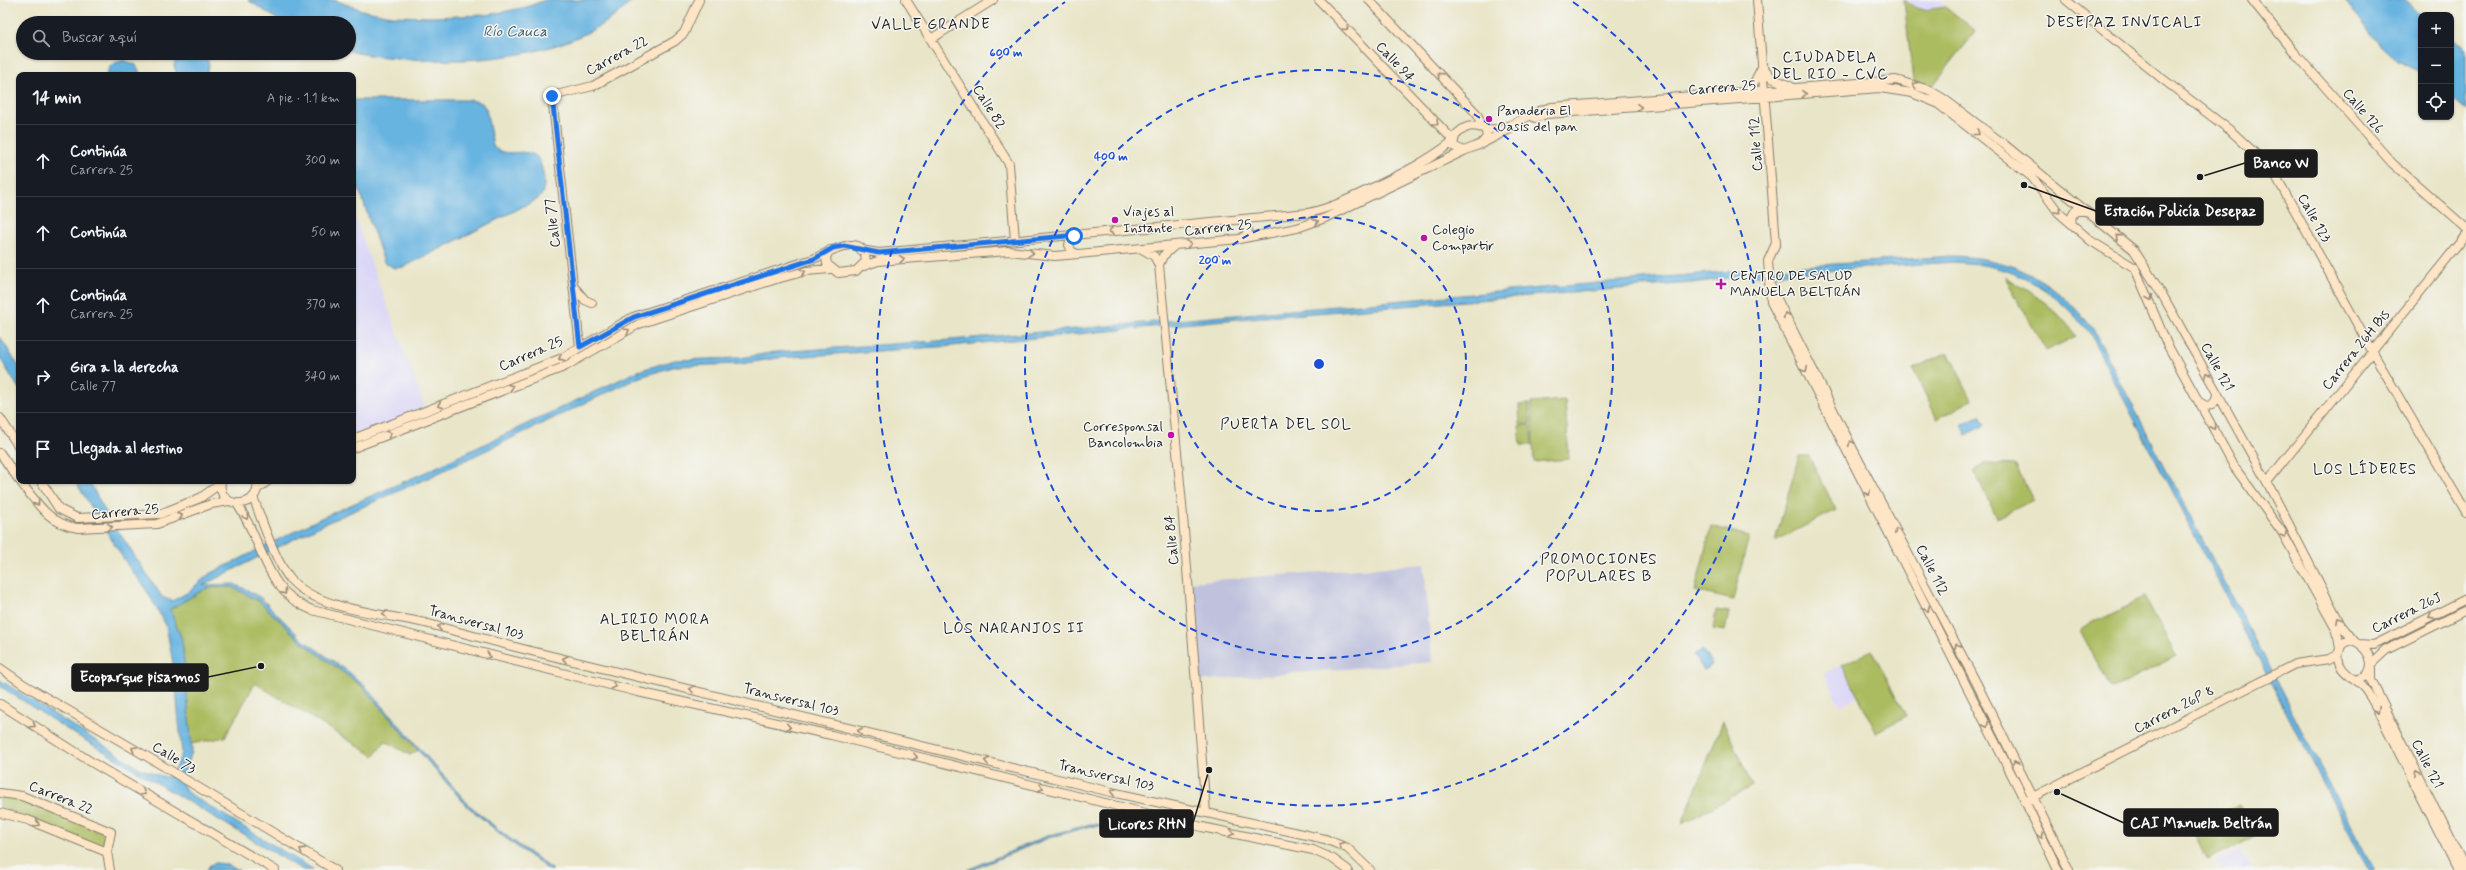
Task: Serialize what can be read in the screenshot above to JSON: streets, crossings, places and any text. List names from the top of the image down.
{
  "streets": {
    "street": [
      "Carrera 22",
      "Calle 94",
      "Carrera 25",
      "Calle 82",
      "Calle 126",
      "Calle 112",
      "Calle 123",
      "Calle 77",
      "Carrera 26H Bis",
      "Calle 121",
      "Calle 84",
      "Carrera 26J",
      "Transversal 103",
      "Carrera 26P 8",
      "Calle 73"
    ]
  },
  "crossings": [
    ["Carrera 22", "Calle 77"],
    ["Calle 94", "Carrera 25"],
    ["Carrera 25", "Calle 82"],
    ["Carrera 25", "Calle 112"],
    ["Carrera 25", "Calle 77"],
    ["Carrera 25", "Calle 121"],
    ["Carrera 25", "Transversal 103"],
    ["Calle 112", "Carrera 26P 8"],
    ["Calle 123", "Carrera 26H Bis"],
    ["Carrera 26H Bis", "Calle 121"],
    ["Calle 121", "Carrera 26J"],
    ["Calle 121", "Carrera 26P 8"],
    ["Calle 84", "Transversal 103"],
    ["Carrera 26J", "Carrera 26P 8"]
  ],
  "districts": [
    "DESEPAZ INVICALI",
    "VALLE GRANDE",
    "CIUDADELA DEL RIO - CVC",
    "PUERTA DEL SOL",
    "LOS LÍDERES",
    "PROMOCIONES POPULARES B",
    "ALIRIO MORA BELTRÁN",
    "LOS NARANJOS II"
  ],
  "water": ["Río Cauca"],
  "places": {
    "other": [
      "Panaderia El Oasis del pan",
      "Banco W",
      "Estación Policía Desepaz",
      "Viajes al Instante",
      "Colegio Compartir",
      "Corresponsal Bancolombia",
      "Ecoparque pisamos",
      "Licores RHN",
      "CAI Manuela Beltrán"
    ],
    "health": ["CENTRO DE SALUD MANUELA BELTRÁN"]
  },
  "page": {
    "map_buttons": ["+", "−"],
    "search": "Buscar aquí",
    "heading": ["14 min", "A pie · 1.1 km"],
    "list": [
      ["Continúa", "Carrera 25", "300 m"],
      ["Continúa", "50 m"],
      ["Continúa", "Carrera 25", "370 m"],
      ["Gira a la derecha", "Calle 77", "340 m"],
      "Llegada al destino"
    ]
  },
  "rings": ["600 m", "400 m", "200 m"]
}
